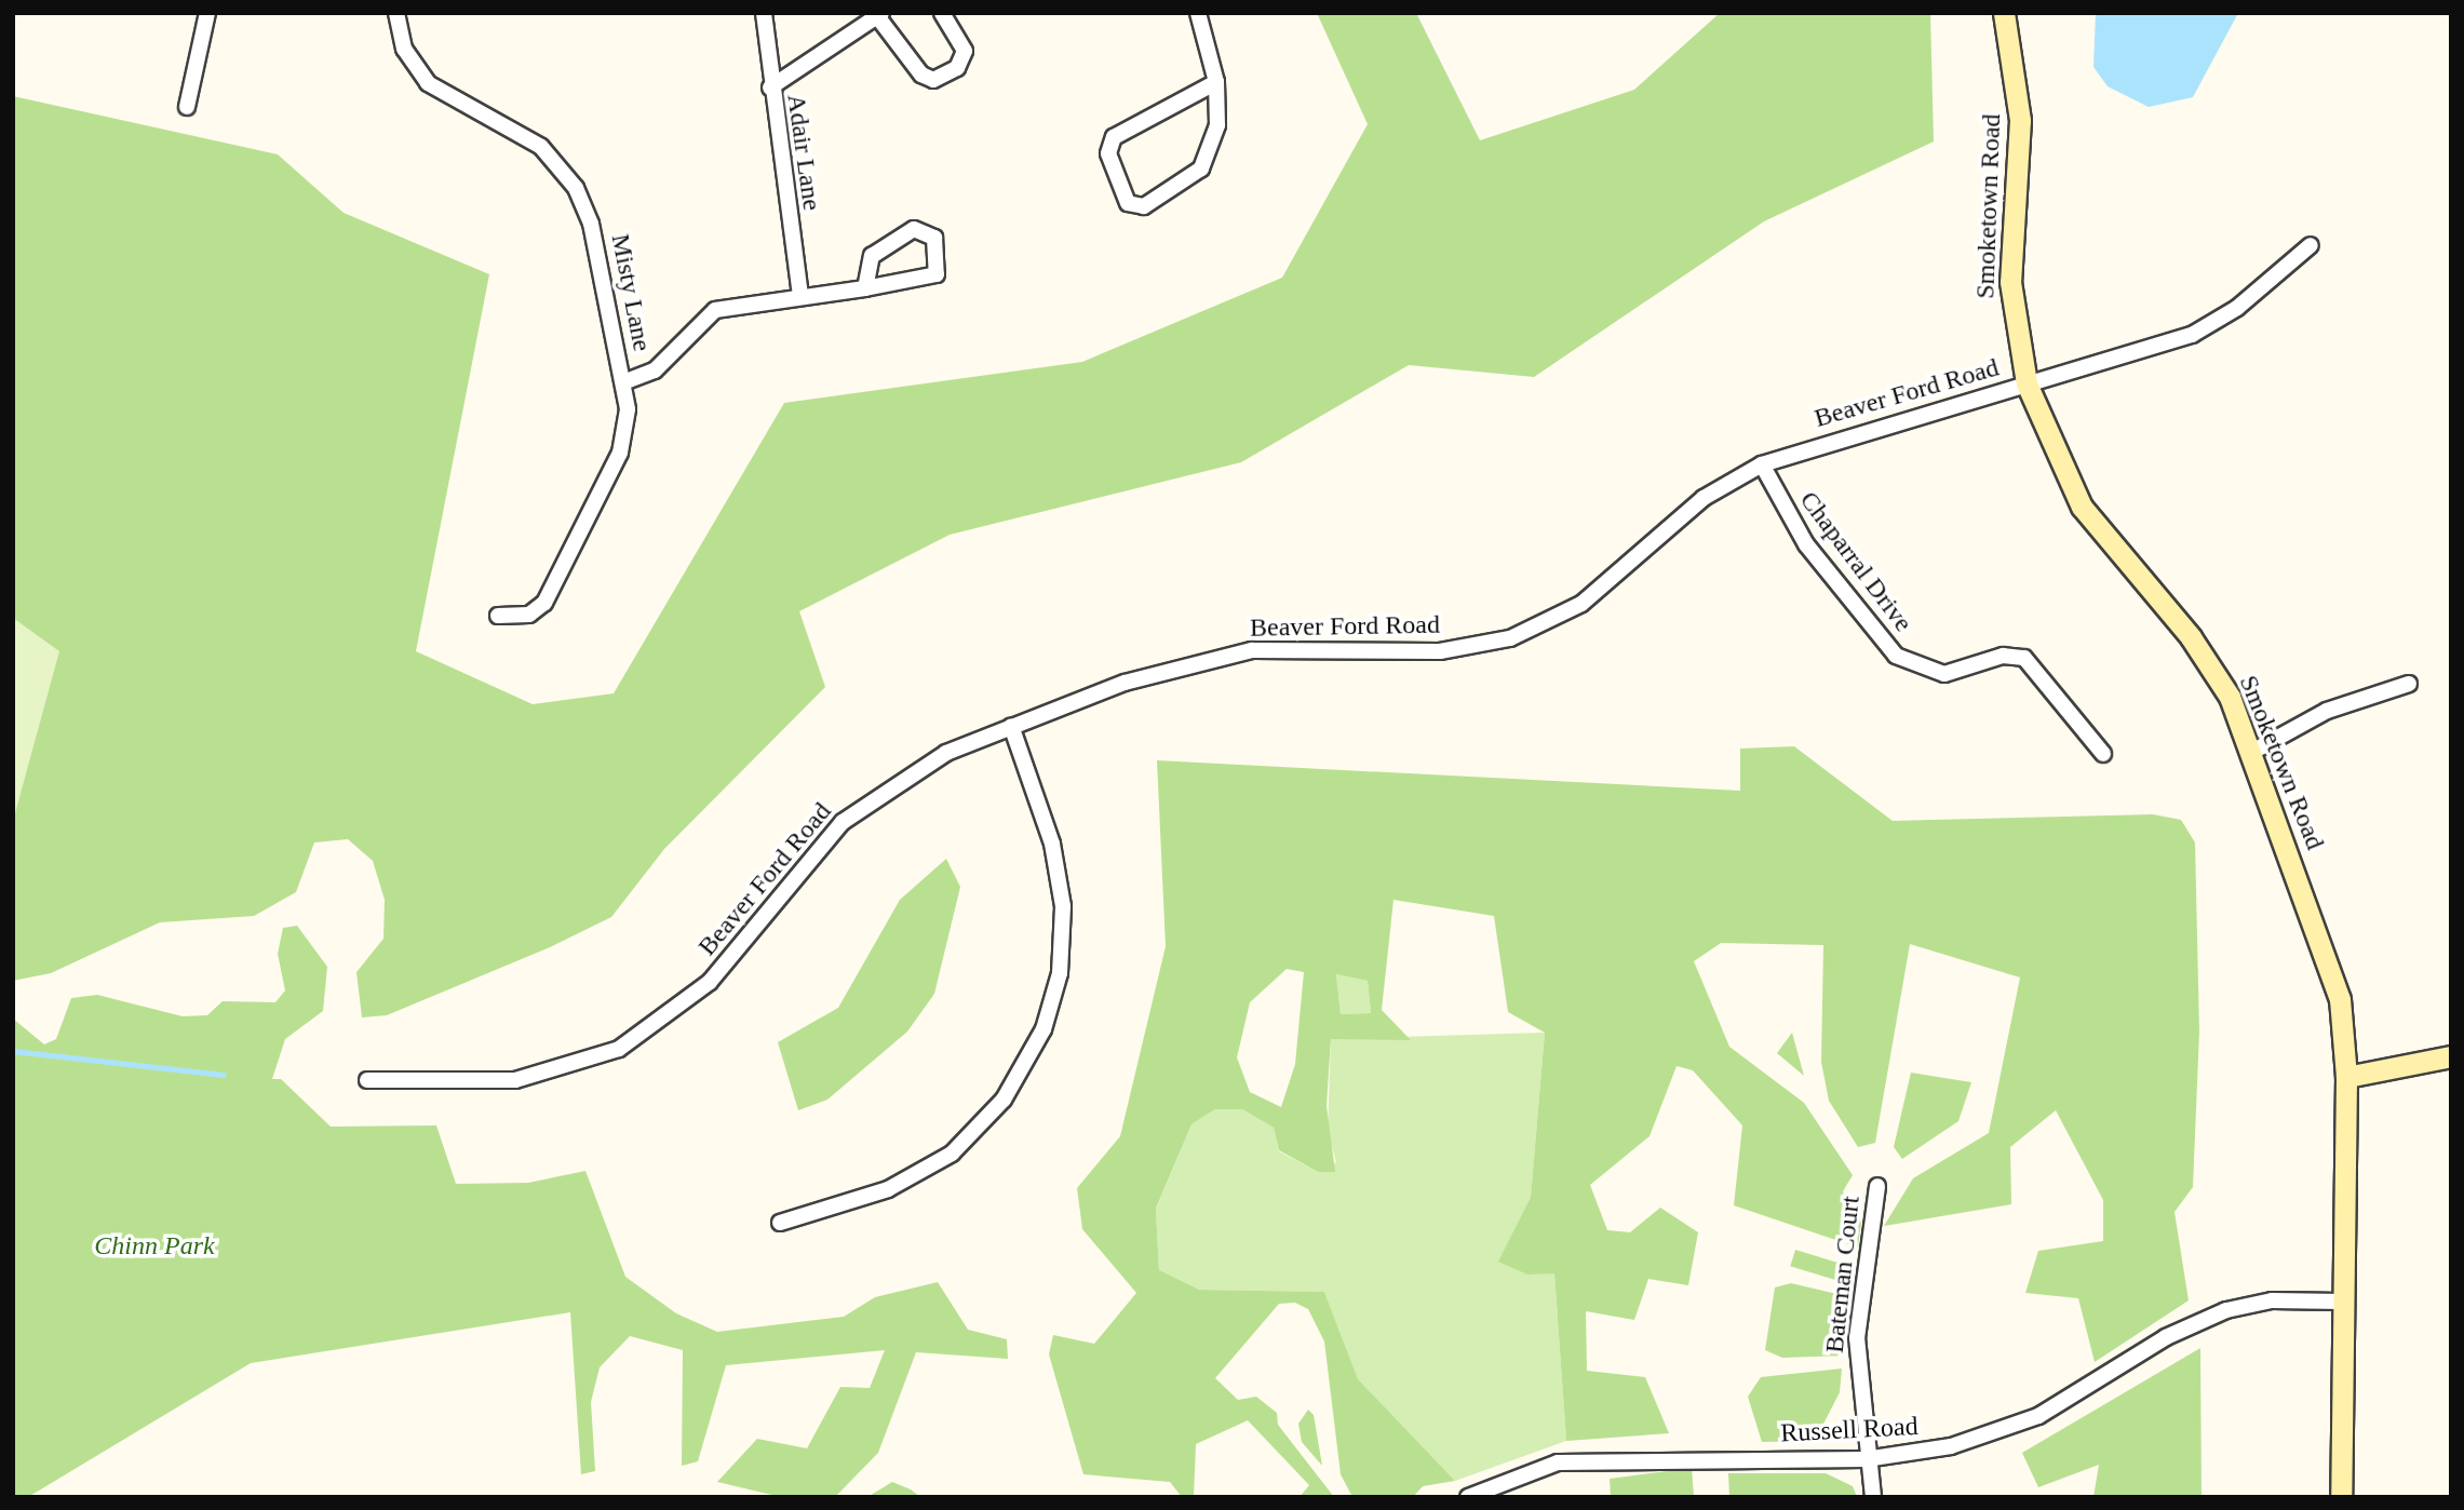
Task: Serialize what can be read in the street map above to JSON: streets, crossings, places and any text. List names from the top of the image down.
{
  "streets": {
    "main road": ["Smoketown Road"],
    "street": [
      "Adair Lane",
      "Misty Lane",
      "Beaver Ford Road",
      "Chaparral Drive",
      "Bateman Court",
      "Russell Road"
    ]
  },
  "crossings": [
    ["Smoketown Road", "Beaver Ford Road"],
    ["Smoketown Road", "Russell Road"],
    ["Beaver Ford Road", "Chaparral Drive"],
    ["Bateman Court", "Russell Road"]
  ],
  "parks": ["Chinn Park"]
}
